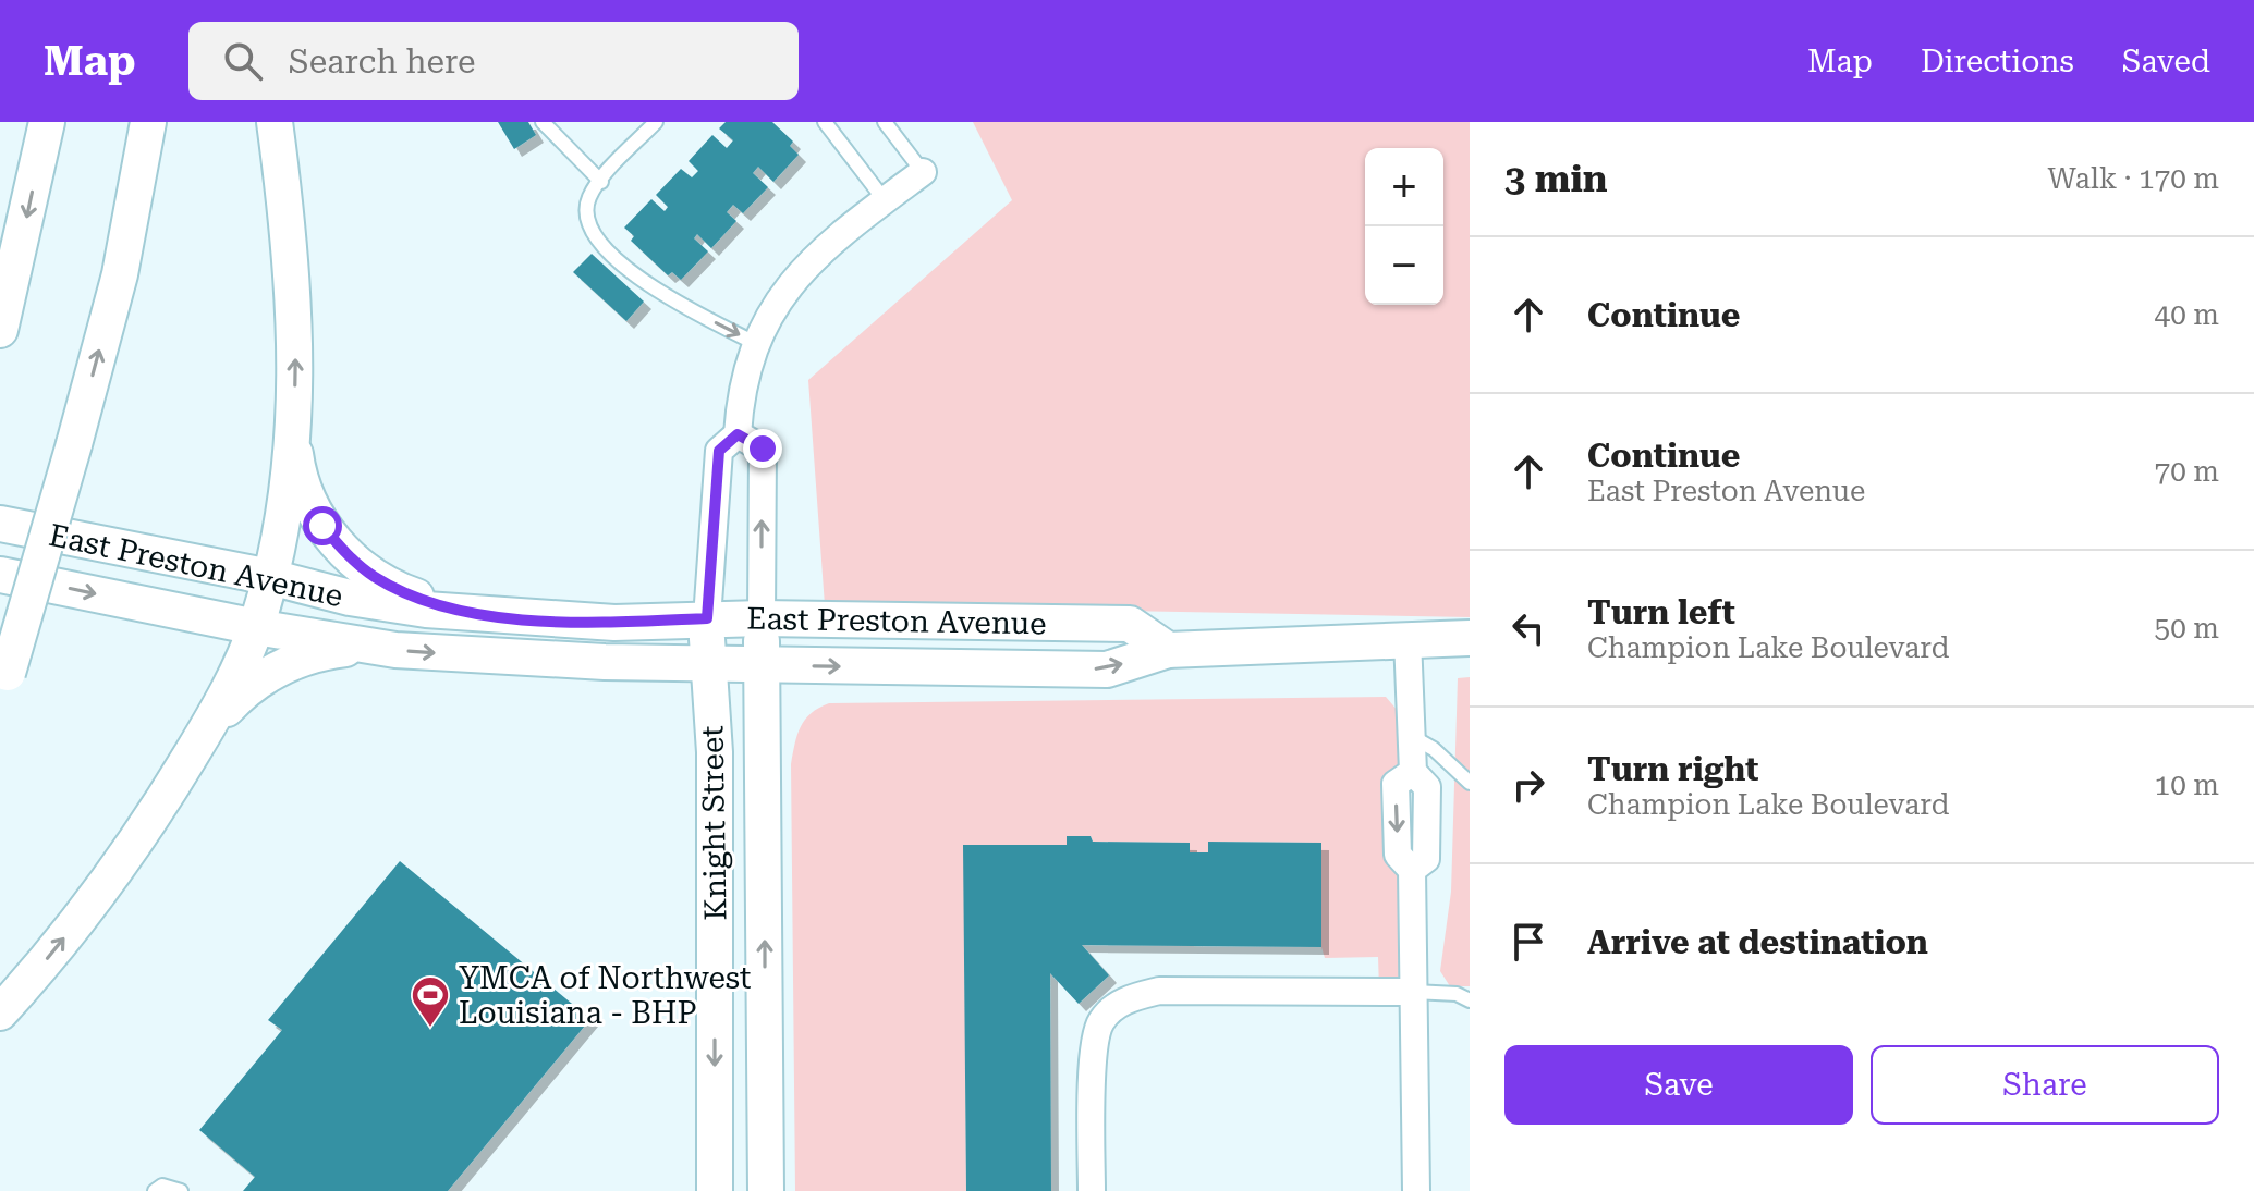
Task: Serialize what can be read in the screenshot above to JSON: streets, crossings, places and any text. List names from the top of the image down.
{
  "streets": {
    "street": ["East Preston Avenue", "Knight Street"]
  },
  "crossings": [
    ["East Preston Avenue", "Knight Street"]
  ],
  "places": {
    "sports": ["YMCA of Northwest Louisiana - BHP"]
  },
  "page": {
    "header": "Map",
    "search": "Search here",
    "nav": ["Map", "Directions", "Saved"],
    "heading": ["3 min", "Walk · 170 m"],
    "map_buttons": ["+", "−"],
    "list": [
      ["Continue", "40 m"],
      ["Continue", "East Preston Avenue", "70 m"],
      ["Turn left", "Champion Lake Boulevard", "50 m"],
      ["Turn right", "Champion Lake Boulevard", "10 m"],
      "Arrive at destination"
    ],
    "buttons": ["Save", "Share"]
  }
}
